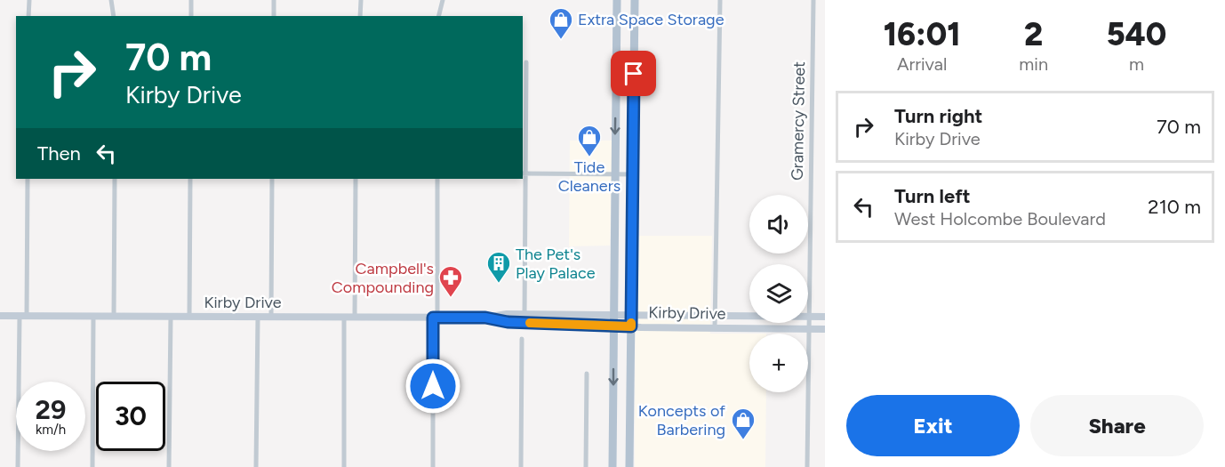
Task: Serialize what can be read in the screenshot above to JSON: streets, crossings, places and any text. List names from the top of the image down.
{
  "streets": {
    "main road": ["Kirby Drive"],
    "street": ["Gramercy Street"]
  },
  "crossings": [
    ["Gramercy Street", "Kirby Drive"]
  ],
  "places": {
    "shop": ["Extra Space Storage", "Tide Cleaners", "Koncepts of Barbering"],
    "building": ["The Pet's Play Palace"],
    "pharmacy": ["Campbell's Compounding"]
  },
  "page": {
    "eta": [
      "16:01",
      "Arrival",
      "2",
      "min",
      "540",
      "m"
    ],
    "turn": ["70 m", "Kirby Drive"],
    "list": [
      {
        "name": "Turn right",
        "note": "Kirby Drive",
        "value": "70 m"
      },
      {
        "name": "Turn left",
        "note": "West Holcombe Boulevard",
        "value": "210 m"
      }
    ],
    "then": "Then",
    "map_buttons": "+",
    "speed": "29 km/h",
    "limit": "30",
    "buttons": ["Exit", "Share"]
  }
}
